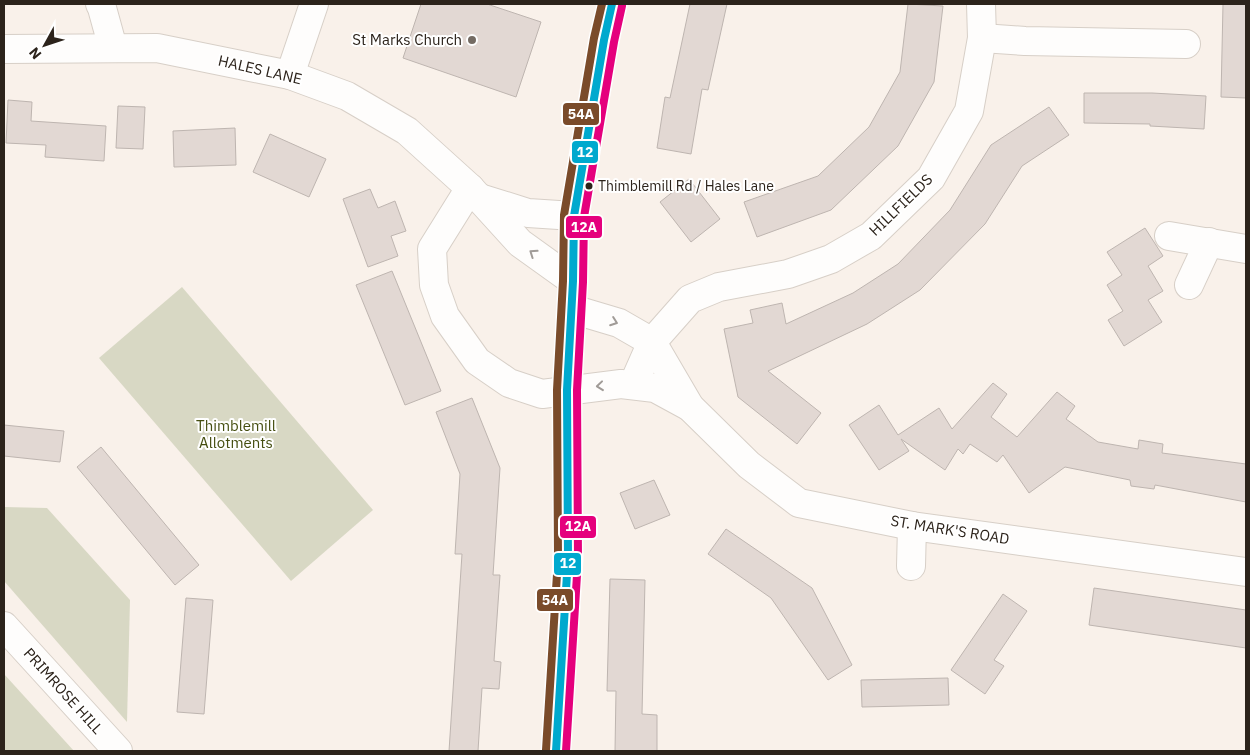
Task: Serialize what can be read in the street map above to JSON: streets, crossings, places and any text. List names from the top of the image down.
{
  "streets": {
    "street": [
      "HALES LANE",
      "HILLFIELDS",
      "ST. MARK'S ROAD",
      "PRIMROSE HILL"
    ]
  },
  "crossings": [
    ["HALES LANE", "ST. MARK'S ROAD"],
    ["HILLFIELDS", "ST. MARK'S ROAD"]
  ],
  "parks": ["Thimblemill Allotments"],
  "places": ["St Marks Church", "Thimblemill Rd / Hales Lane"],
  "lines": ["transit line 12", "transit line 54A", "transit line 12A"],
  "north": "bottom left"
}
